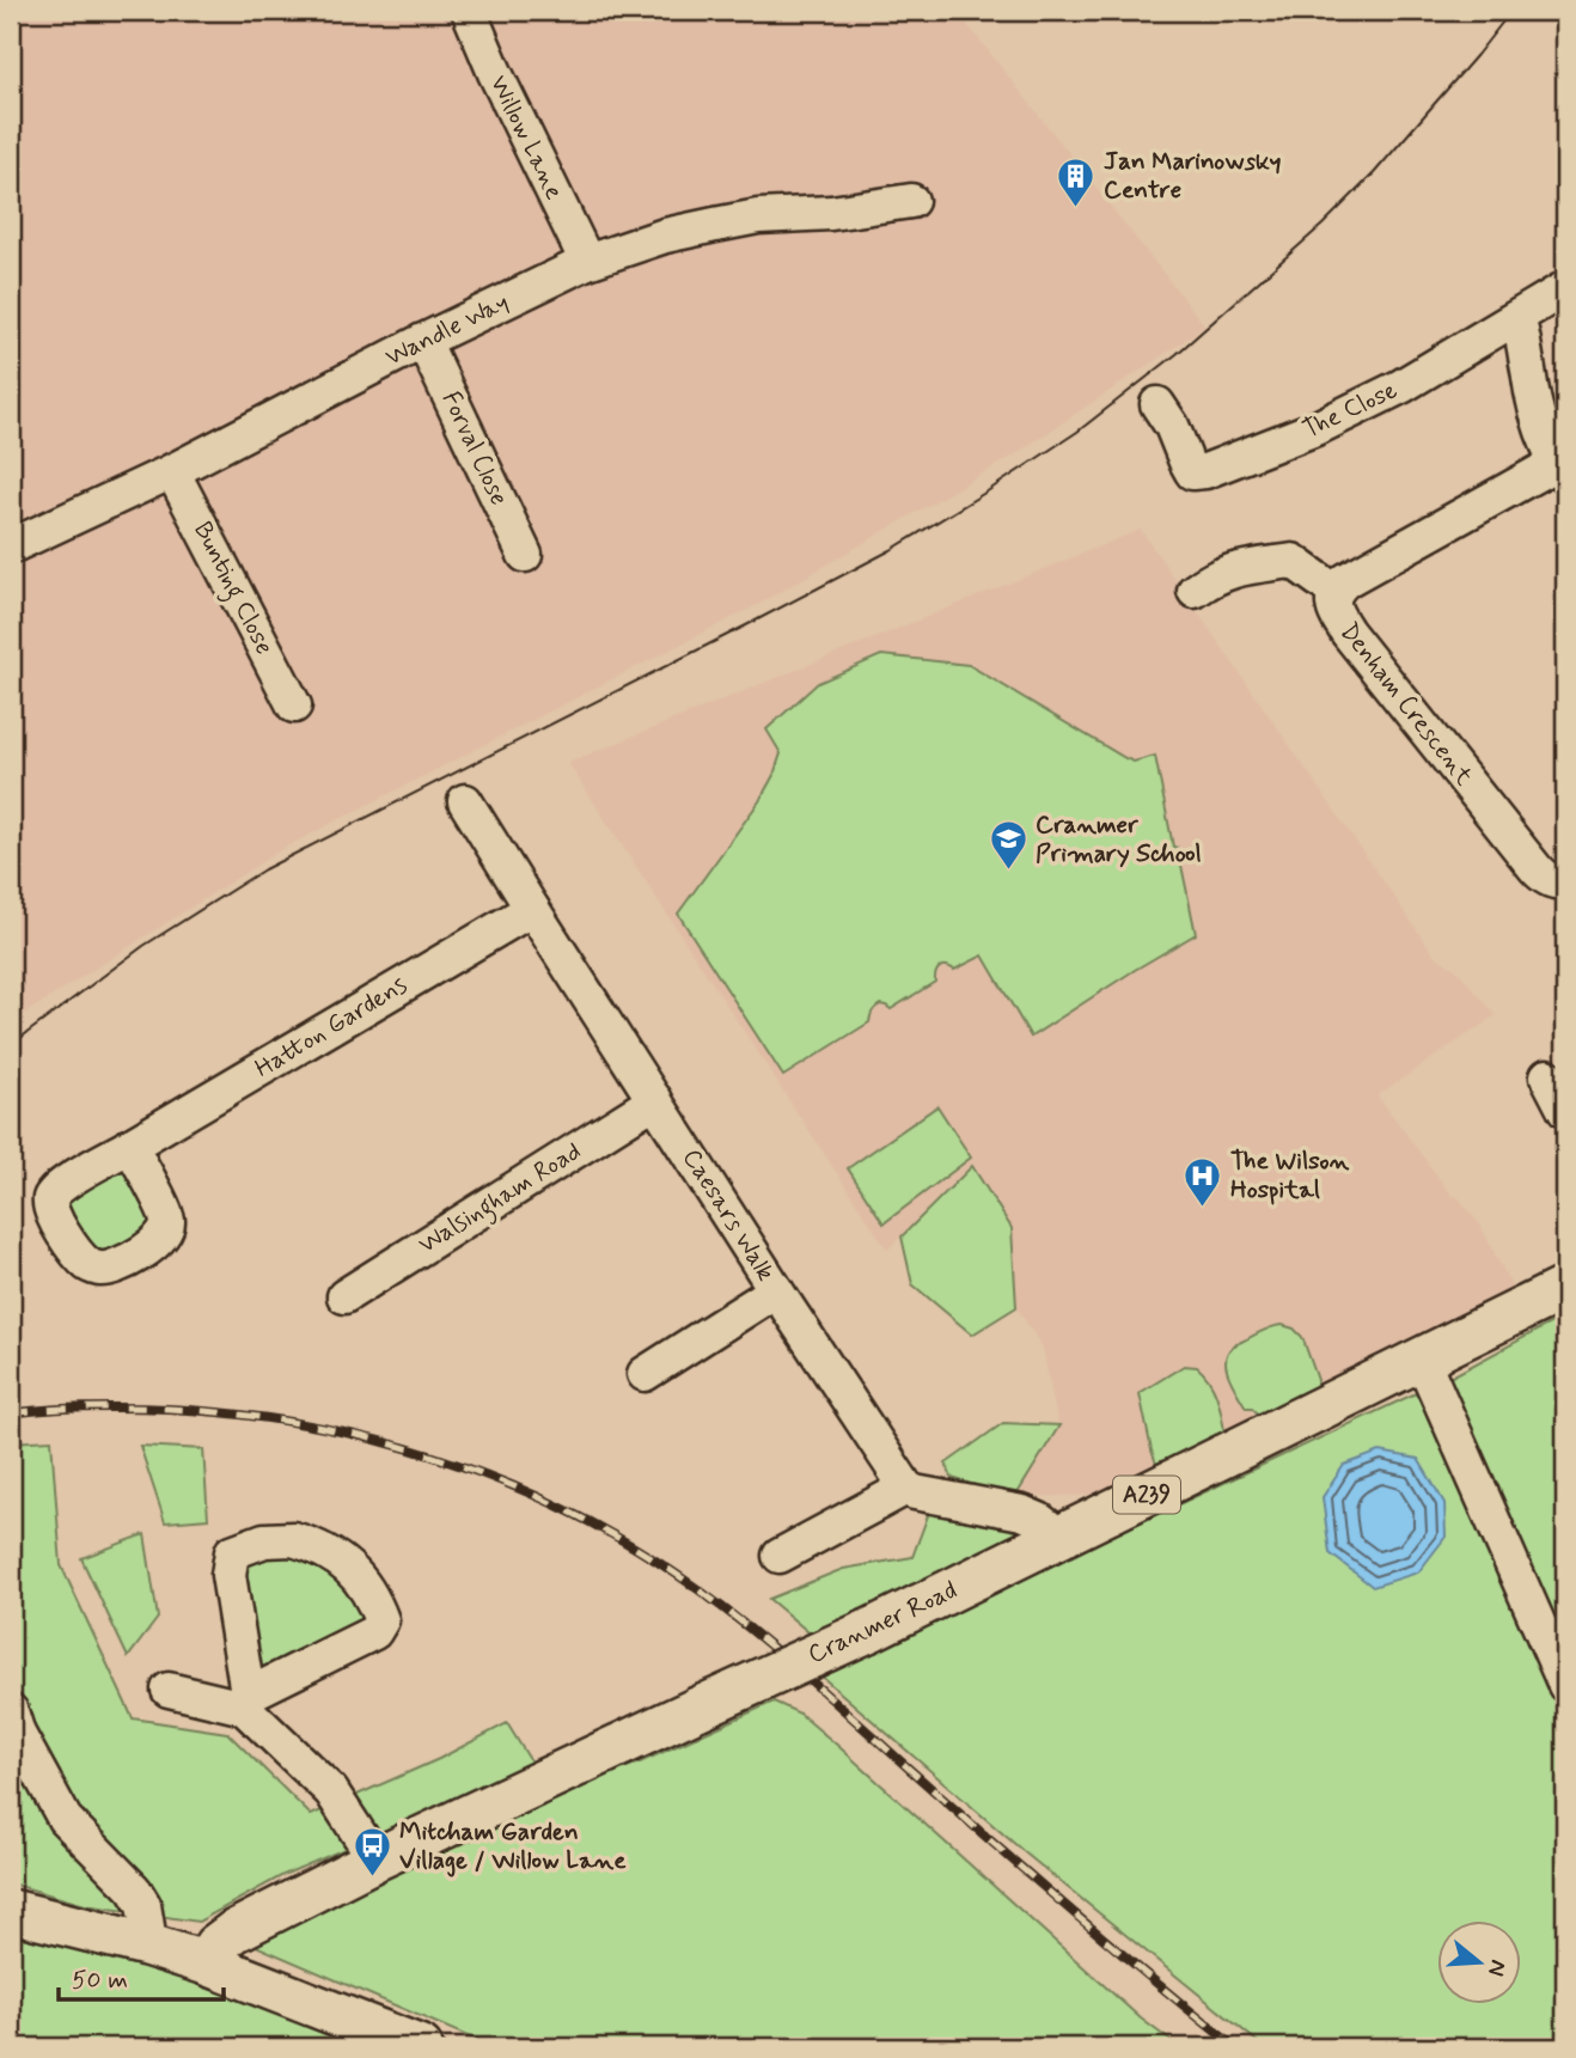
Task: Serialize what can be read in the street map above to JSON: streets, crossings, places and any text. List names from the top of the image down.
{
  "streets": {
    "main road": ["A239", "Cranmer Road"],
    "street": [
      "Willow Lane",
      "Wandle Way",
      "The Close",
      "Forval Close",
      "Bunting Close",
      "Denham Crescent",
      "Hatton Gardens",
      "Walsingham Road",
      "Caesars Walk"
    ]
  },
  "crossings": [
    ["Willow Lane", "Wandle Way"],
    ["Wandle Way", "Forval Close"],
    ["Wandle Way", "Bunting Close"],
    ["Hatton Gardens", "Caesars Walk"],
    ["Walsingham Road", "Caesars Walk"]
  ],
  "places": {
    "building": ["Jan Marinowsky Centre"],
    "school or university": ["Cranmer Primary School"],
    "hospital": ["The Wilson Hospital"],
    "bus stop": ["Mitcham Garden Village / Willow Lane"]
  },
  "scale_bar": "50 m",
  "north": "right"
}
